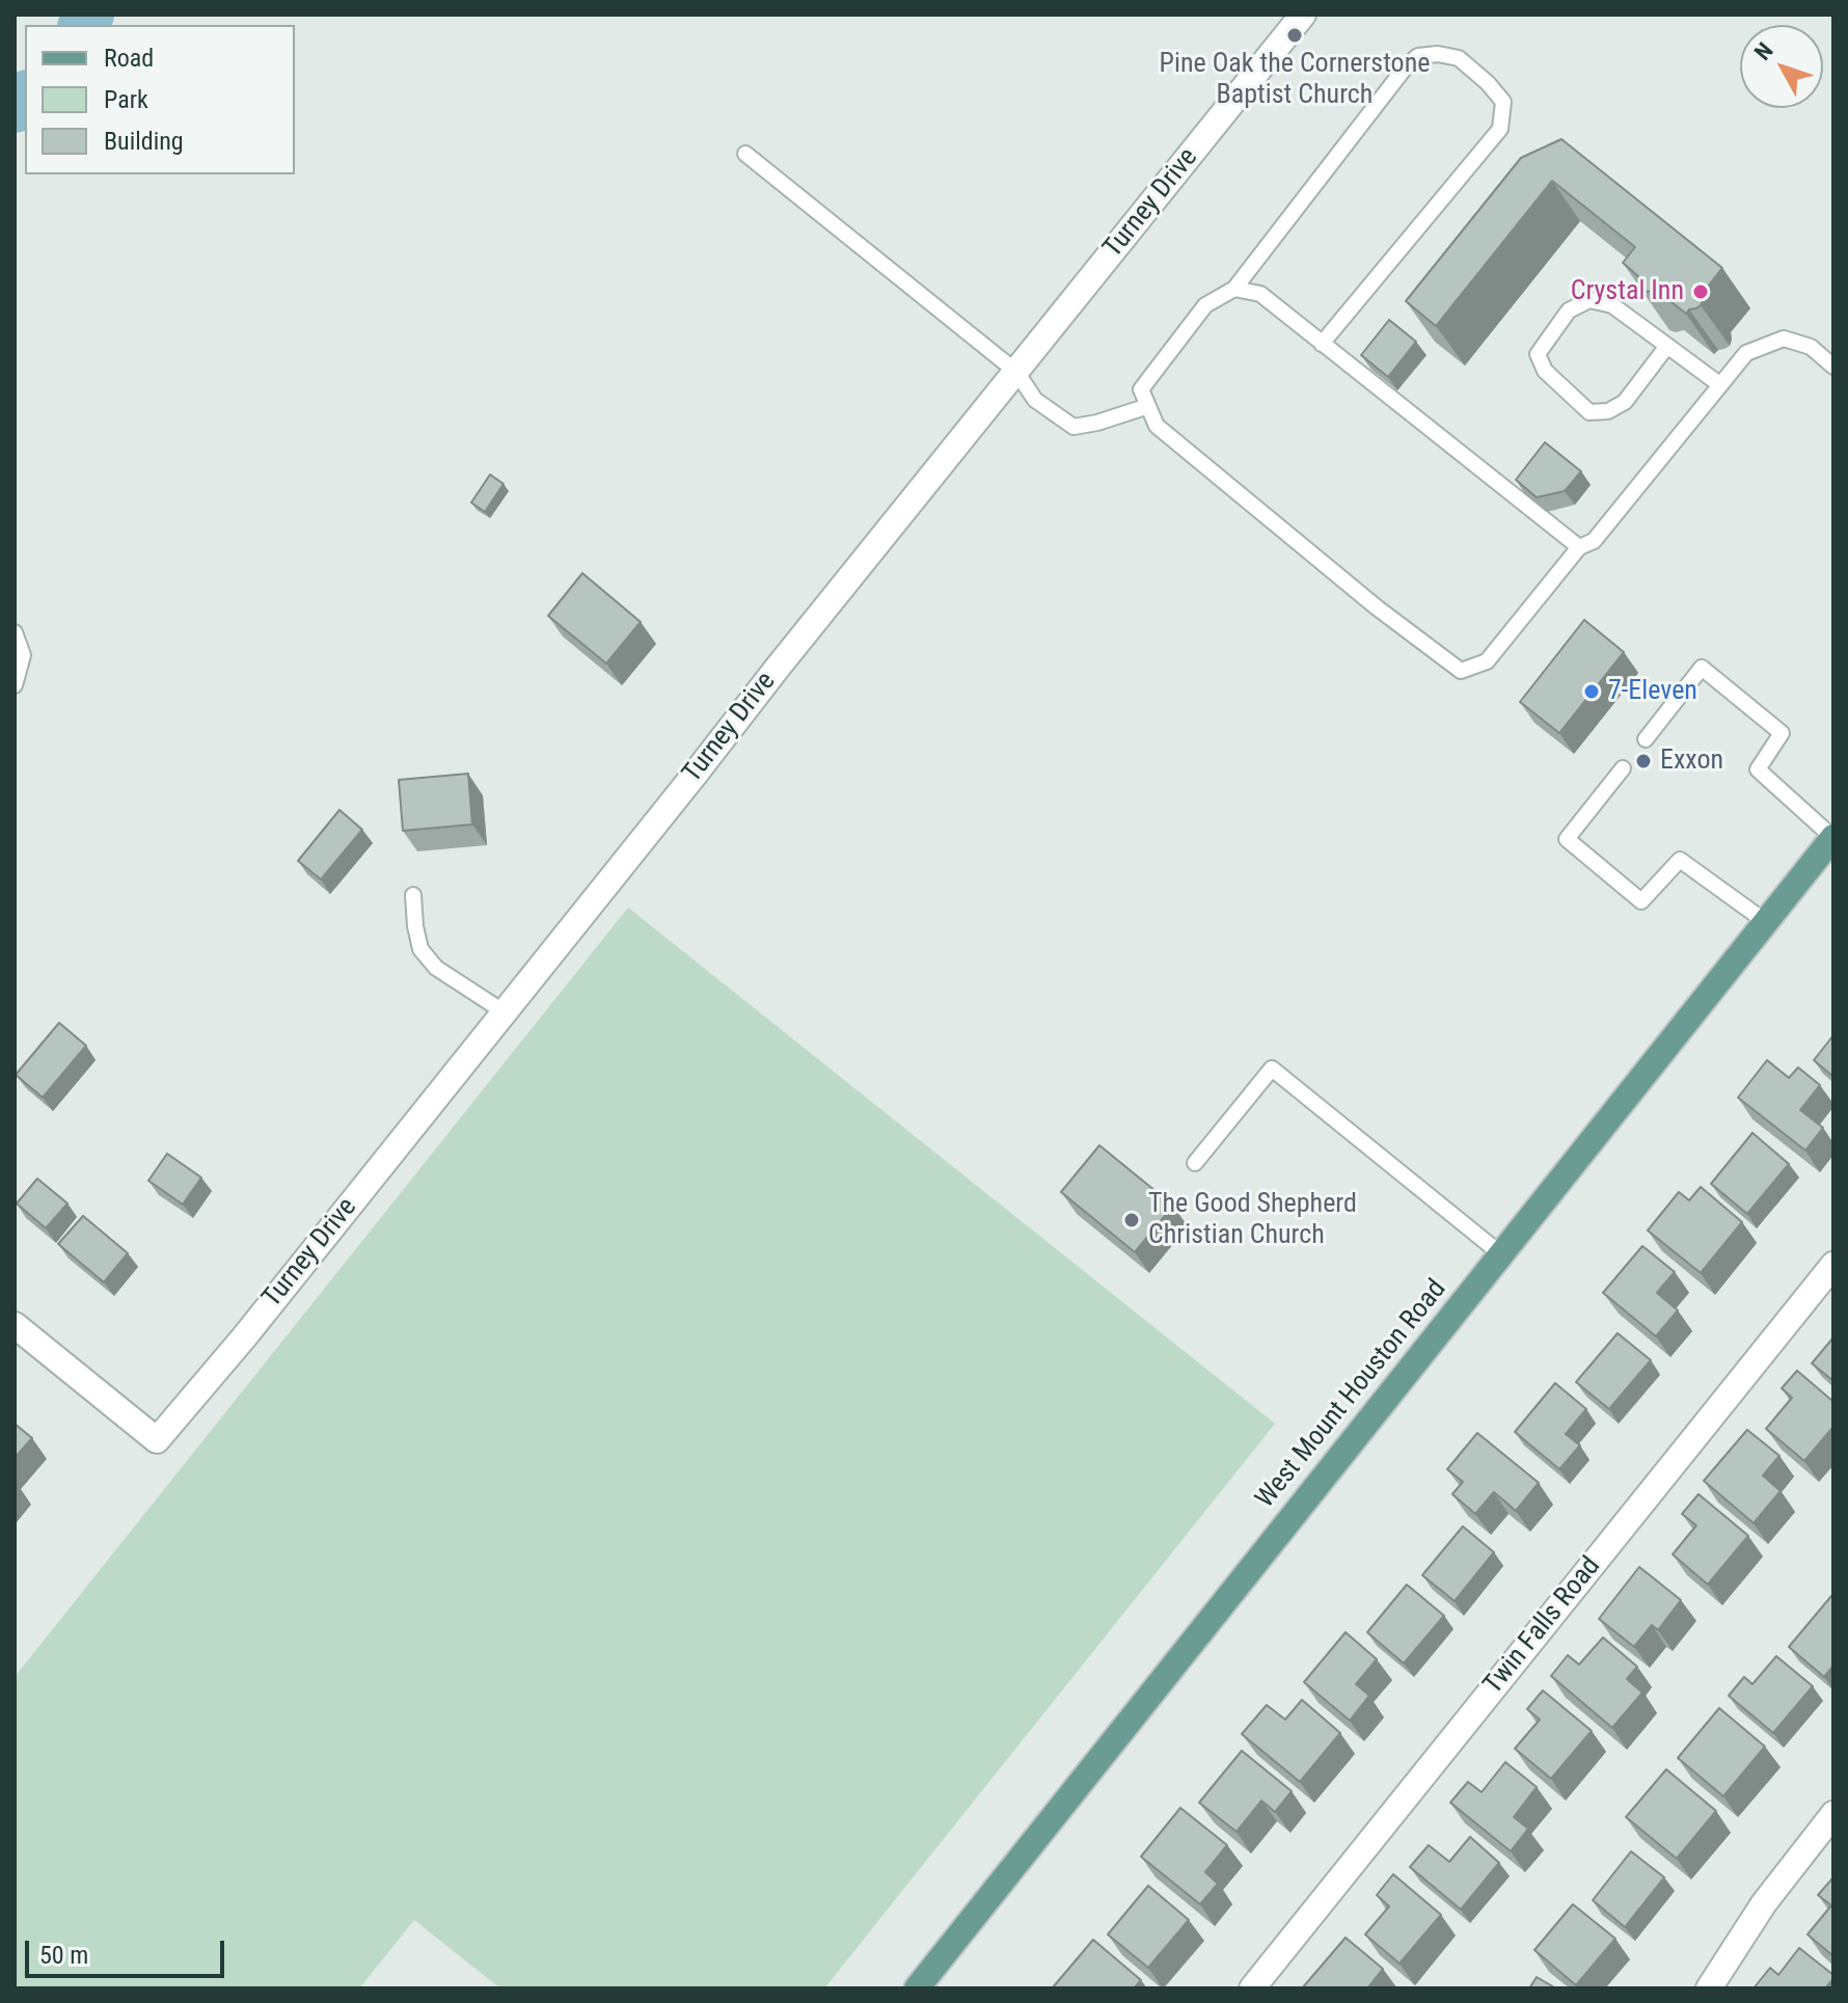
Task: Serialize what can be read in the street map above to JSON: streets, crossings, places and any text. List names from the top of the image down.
{
  "streets": {
    "main road": ["West Mount Houston Road"],
    "street": ["Turney Drive", "Twin Falls Road"]
  },
  "places": [
    "Pine Oak the Cornerstone Baptist Church",
    "Crystal Inn",
    "7-Eleven",
    "Exxon",
    "The Good Shepherd Christian Church"
  ],
  "legend": ["Road", "Park", "Building"],
  "scale_bar": "50 m",
  "north": "top left"
}
